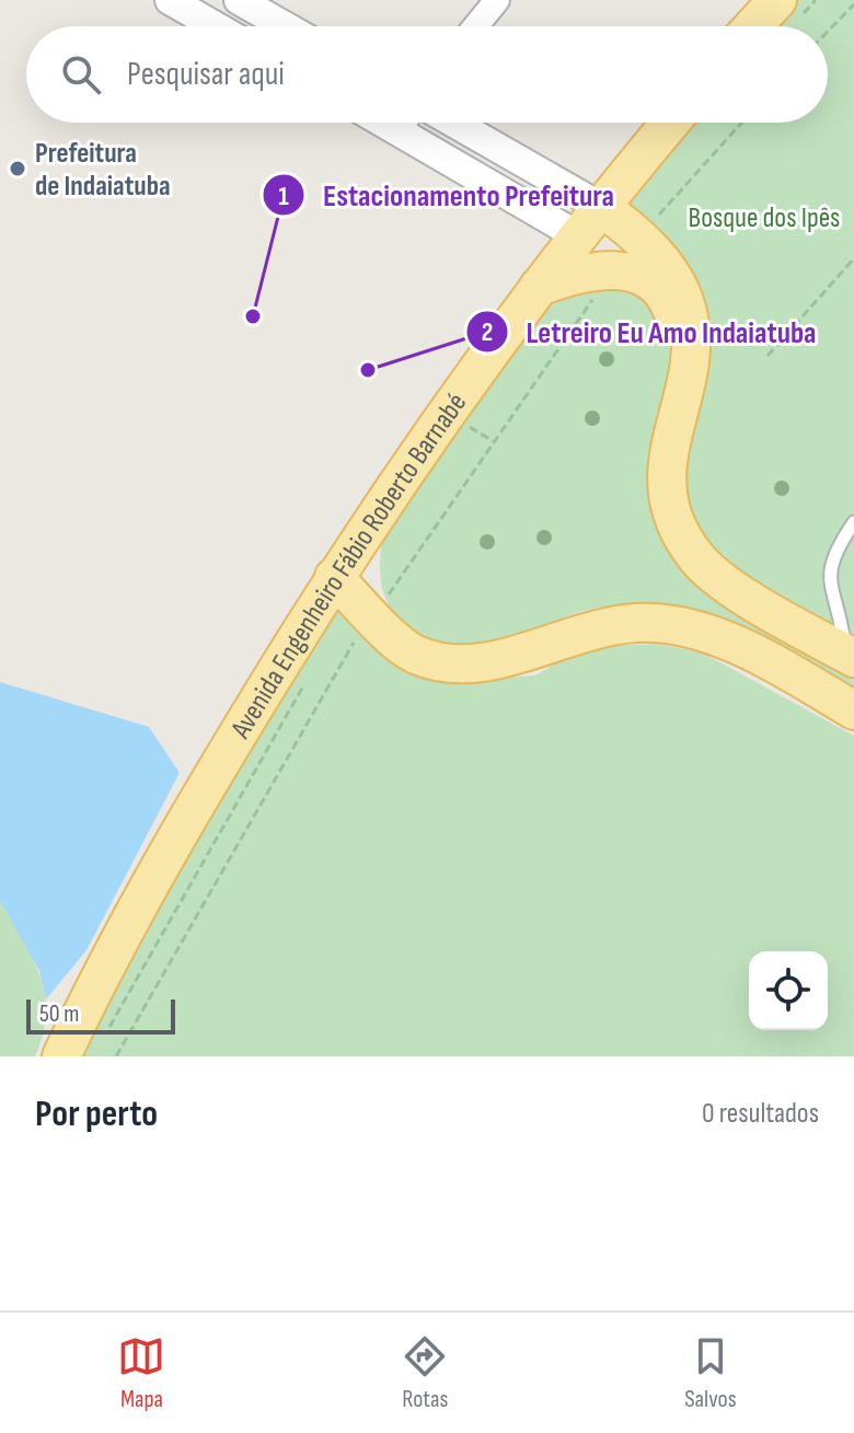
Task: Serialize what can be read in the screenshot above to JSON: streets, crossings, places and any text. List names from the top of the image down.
{
  "streets": {
    "main road": ["Avenida Engenheiro Fábio Roberto Barnabé"]
  },
  "parks": ["Bosque dos Ipês"],
  "places": ["Prefeitura de Indaiatuba", "Estacionamento Prefeitura", "Letreiro Eu Amo Indaiatuba"],
  "scale_bar": "50 m",
  "page": {
    "search": "Pesquisar aqui",
    "scale": "50 m",
    "heading": ["Por perto", "0 resultados"],
    "nav": ["Mapa", "Rotas", "Salvos"]
  }
}
